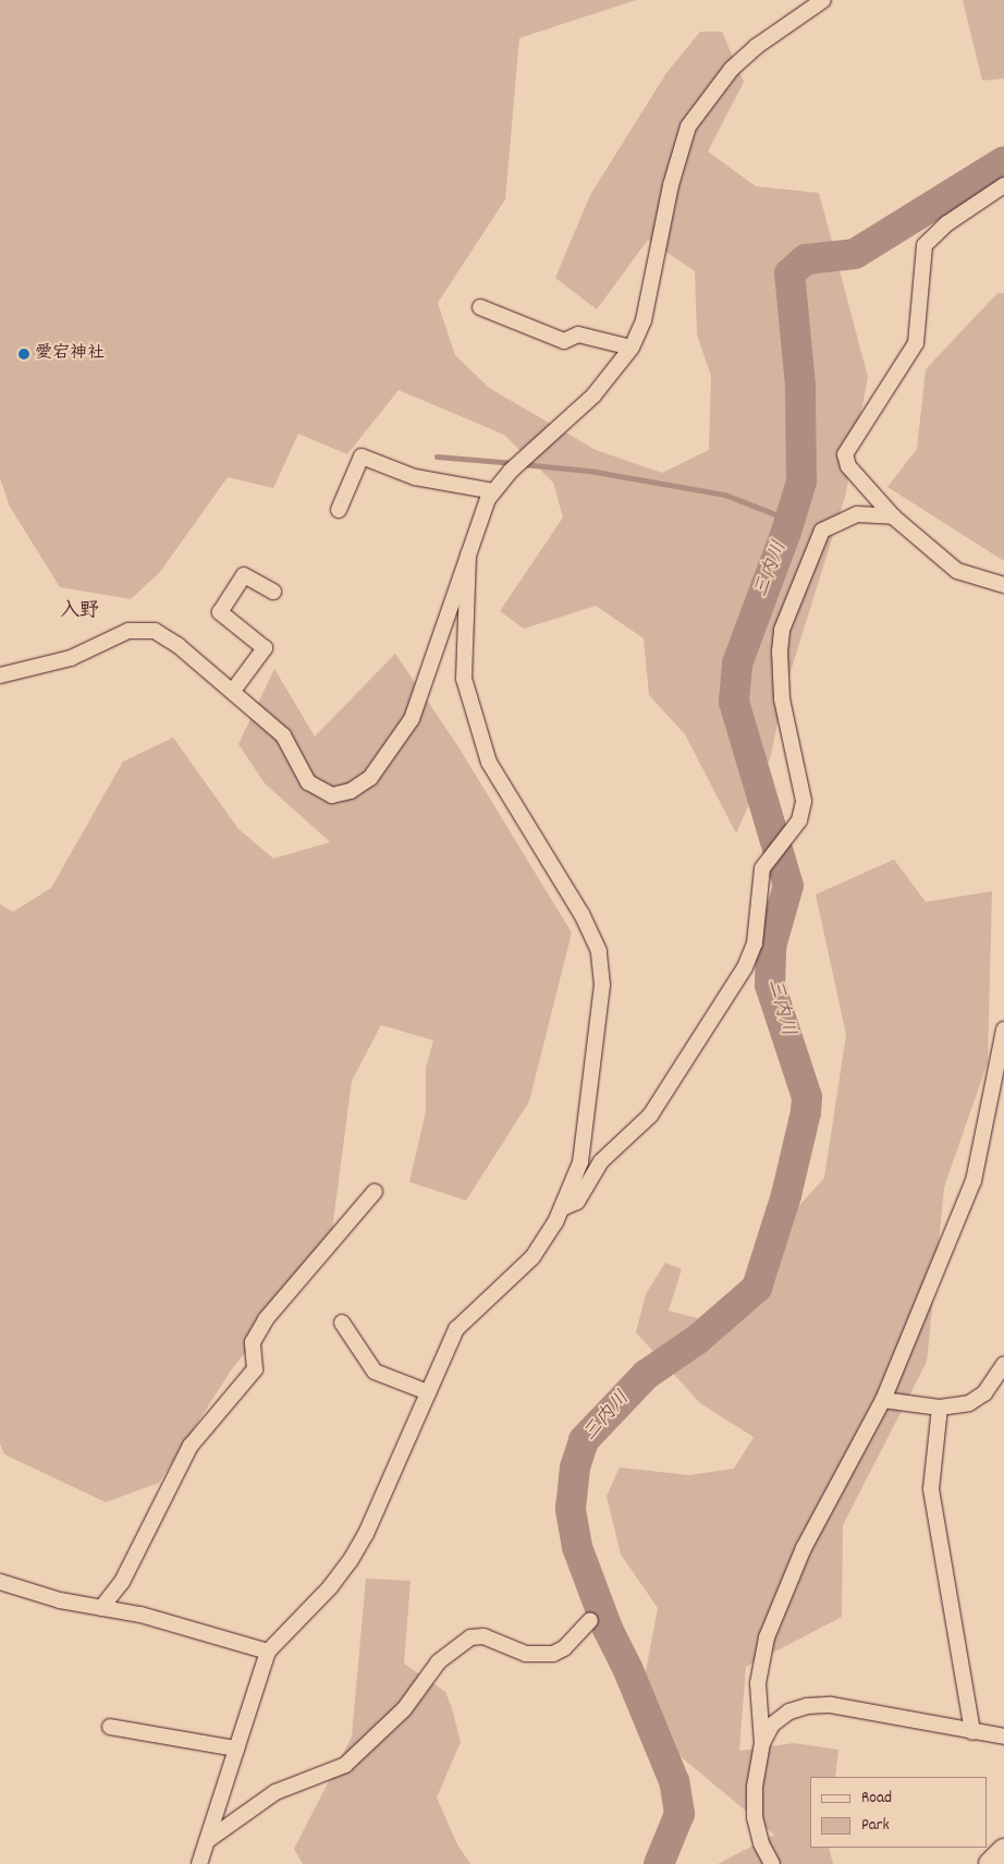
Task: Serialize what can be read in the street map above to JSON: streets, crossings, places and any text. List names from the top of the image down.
{
  "districts": ["入野"],
  "water": ["三内川"],
  "places": ["愛宕神社"],
  "legend": ["Road", "Park"]
}
